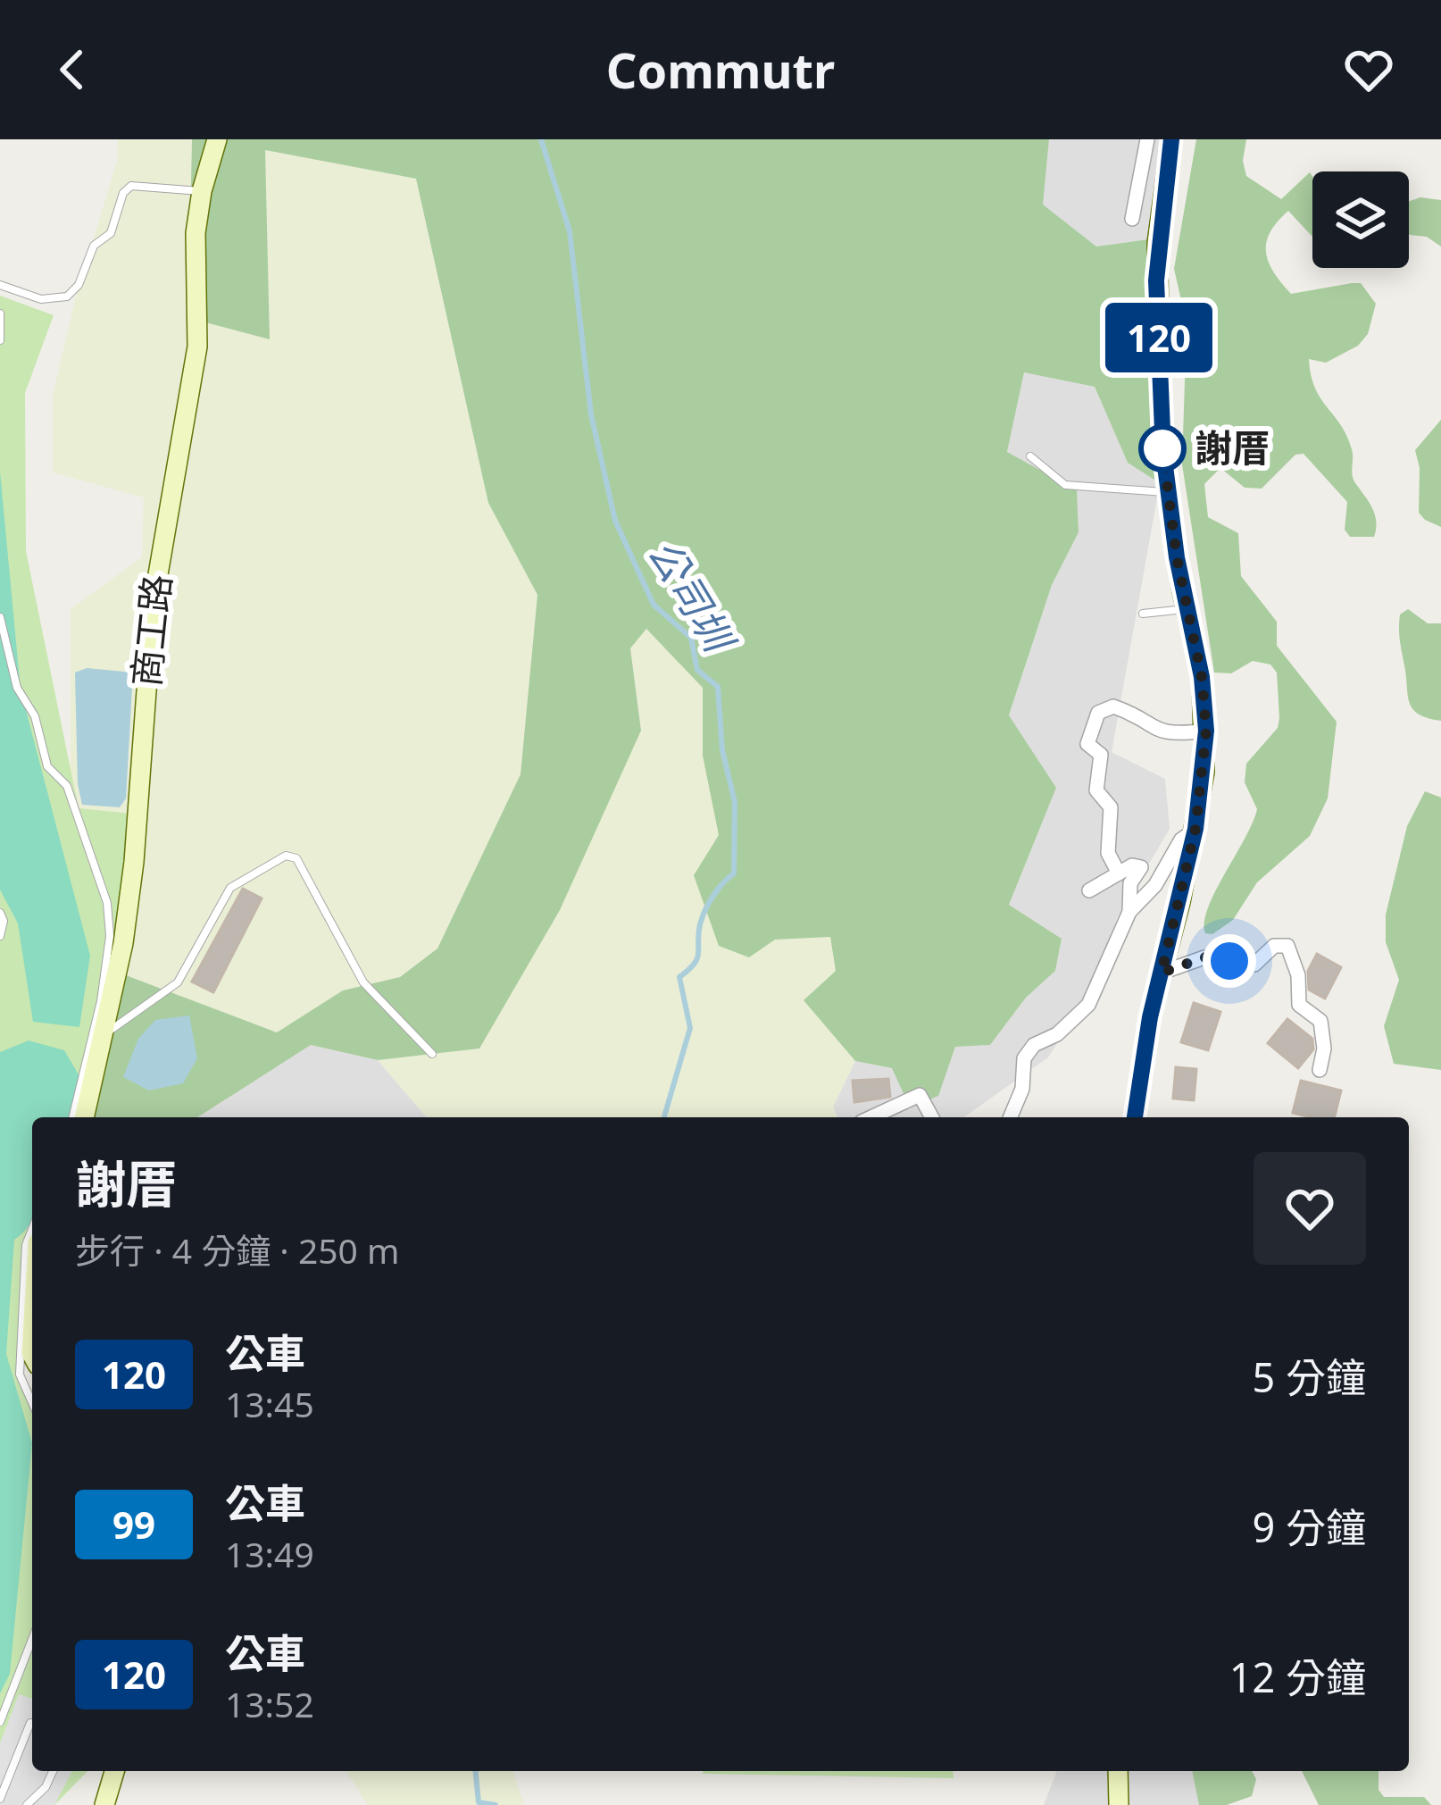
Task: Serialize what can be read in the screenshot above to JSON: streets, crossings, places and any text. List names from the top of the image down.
{
  "streets": {
    "street": ["商工路"]
  },
  "water": ["公司圳"],
  "places": ["謝厝"],
  "lines": ["bus line 120"],
  "page": {
    "header": "Commutr",
    "on_map": "120",
    "heading": ["謝厝", "步行 · 4 分鐘 · 250 m"],
    "list": [
      {
        "mark": "120",
        "name": "公車",
        "note": "13:45",
        "value": "5 分鐘"
      },
      {
        "mark": "99",
        "name": "公車",
        "note": "13:49",
        "value": "9 分鐘"
      },
      {
        "mark": "120",
        "name": "公車",
        "note": "13:52",
        "value": "12 分鐘"
      }
    ]
  }
}
